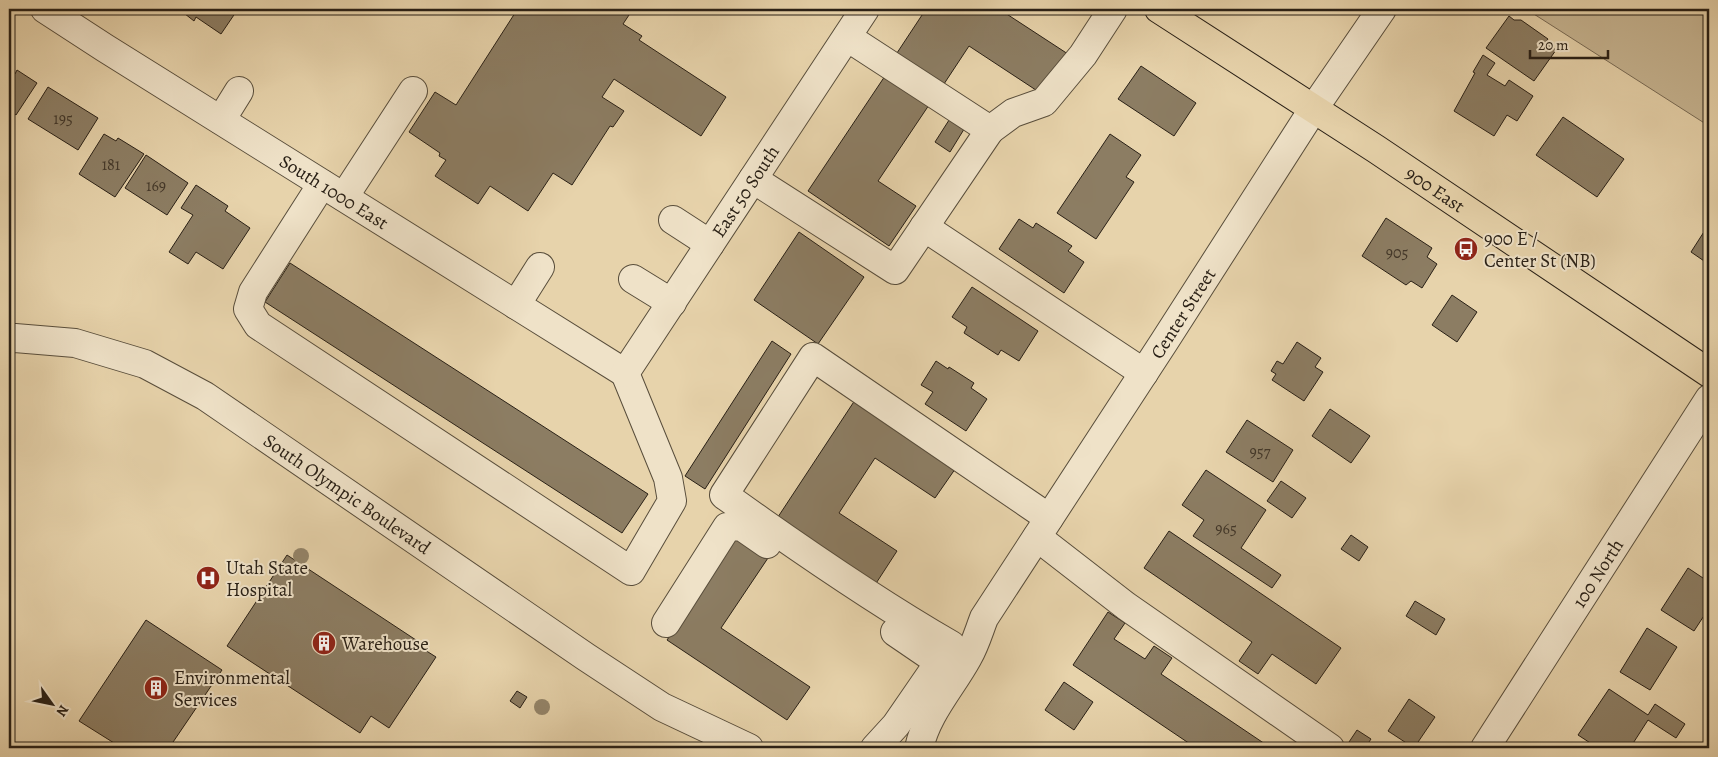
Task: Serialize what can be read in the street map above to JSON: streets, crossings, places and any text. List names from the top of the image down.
{
  "streets": {
    "main road": ["900 East"],
    "street": [
      "East 50 South",
      "South 1000 East",
      "Center Street",
      "South Olympic Boulevard",
      "100 North"
    ]
  },
  "crossings": [
    ["900 East", "Center Street"],
    ["East 50 South", "South 1000 East"]
  ],
  "places": {
    "bus stop": ["900 E / Center St (NB)"],
    "hospital": ["Utah State Hospital"],
    "building": ["Warehouse", "Environmental Services"]
  },
  "house_numbers": [
    "195",
    "181",
    "169",
    "905",
    "957",
    "965"
  ],
  "scale_bar": "20 m",
  "north": "bottom right"
}
